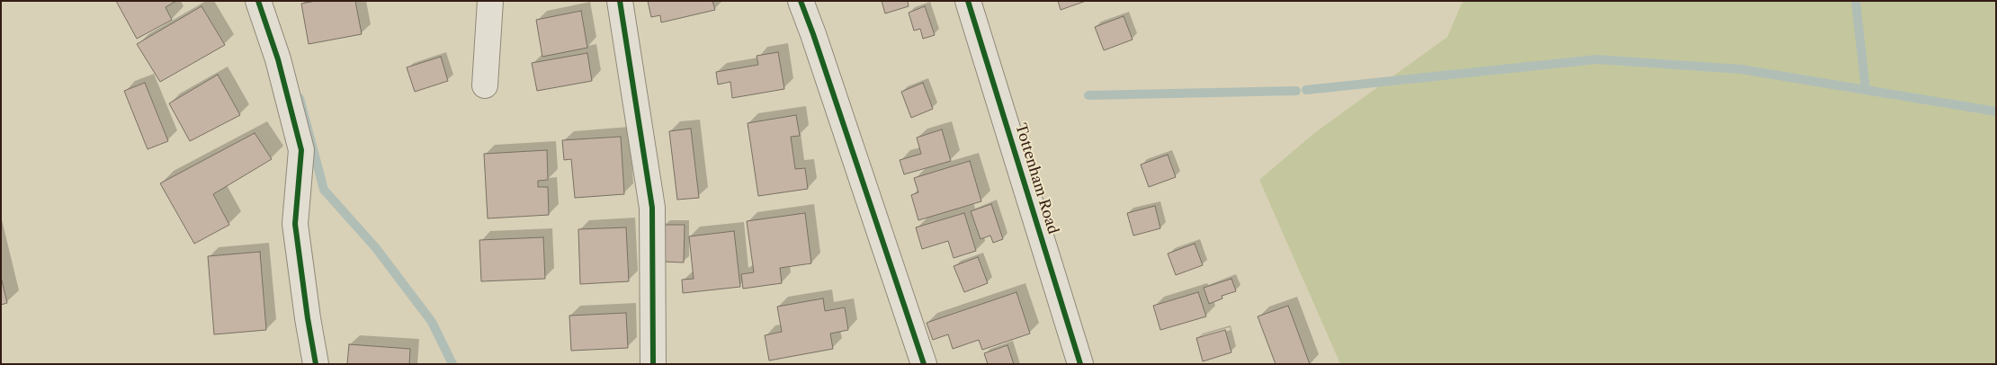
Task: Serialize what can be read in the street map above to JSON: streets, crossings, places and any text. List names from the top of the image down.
{
  "streets": {
    "street": ["Tottenham Road"]
  }
}
